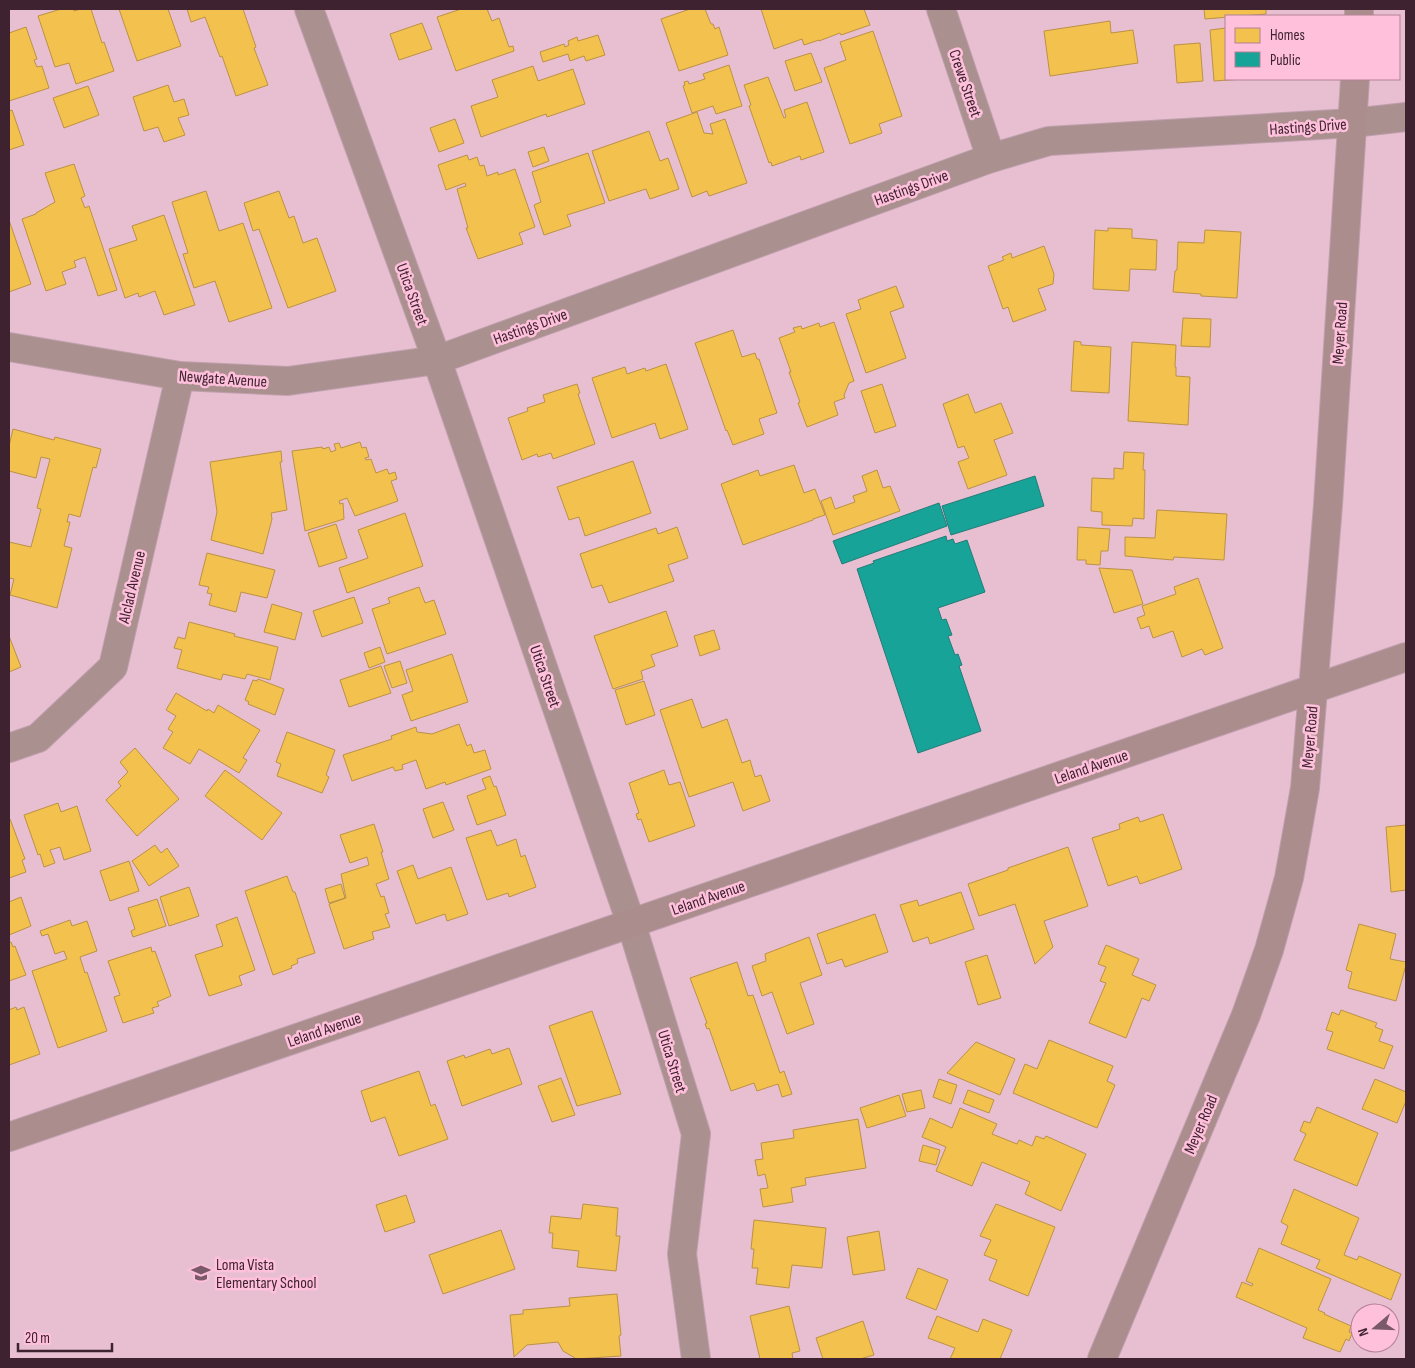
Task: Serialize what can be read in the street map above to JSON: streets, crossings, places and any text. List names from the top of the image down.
{
  "streets": {
    "street": [
      "Crewe Street",
      "Hastings Drive",
      "Utica Street",
      "Meyer Road",
      "Newgate Avenue",
      "Alclad Avenue",
      "Leland Avenue"
    ]
  },
  "crossings": [
    ["Crewe Street", "Hastings Drive"],
    ["Hastings Drive", "Utica Street"],
    ["Hastings Drive", "Meyer Road"],
    ["Hastings Drive", "Newgate Avenue"],
    ["Utica Street", "Newgate Avenue"],
    ["Utica Street", "Leland Avenue"],
    ["Meyer Road", "Leland Avenue"],
    ["Newgate Avenue", "Alclad Avenue"]
  ],
  "places": {
    "school or university": ["Loma Vista Elementary School"]
  },
  "legend": ["Homes", "Public"],
  "scale_bar": "20 m",
  "north": "left"
}
